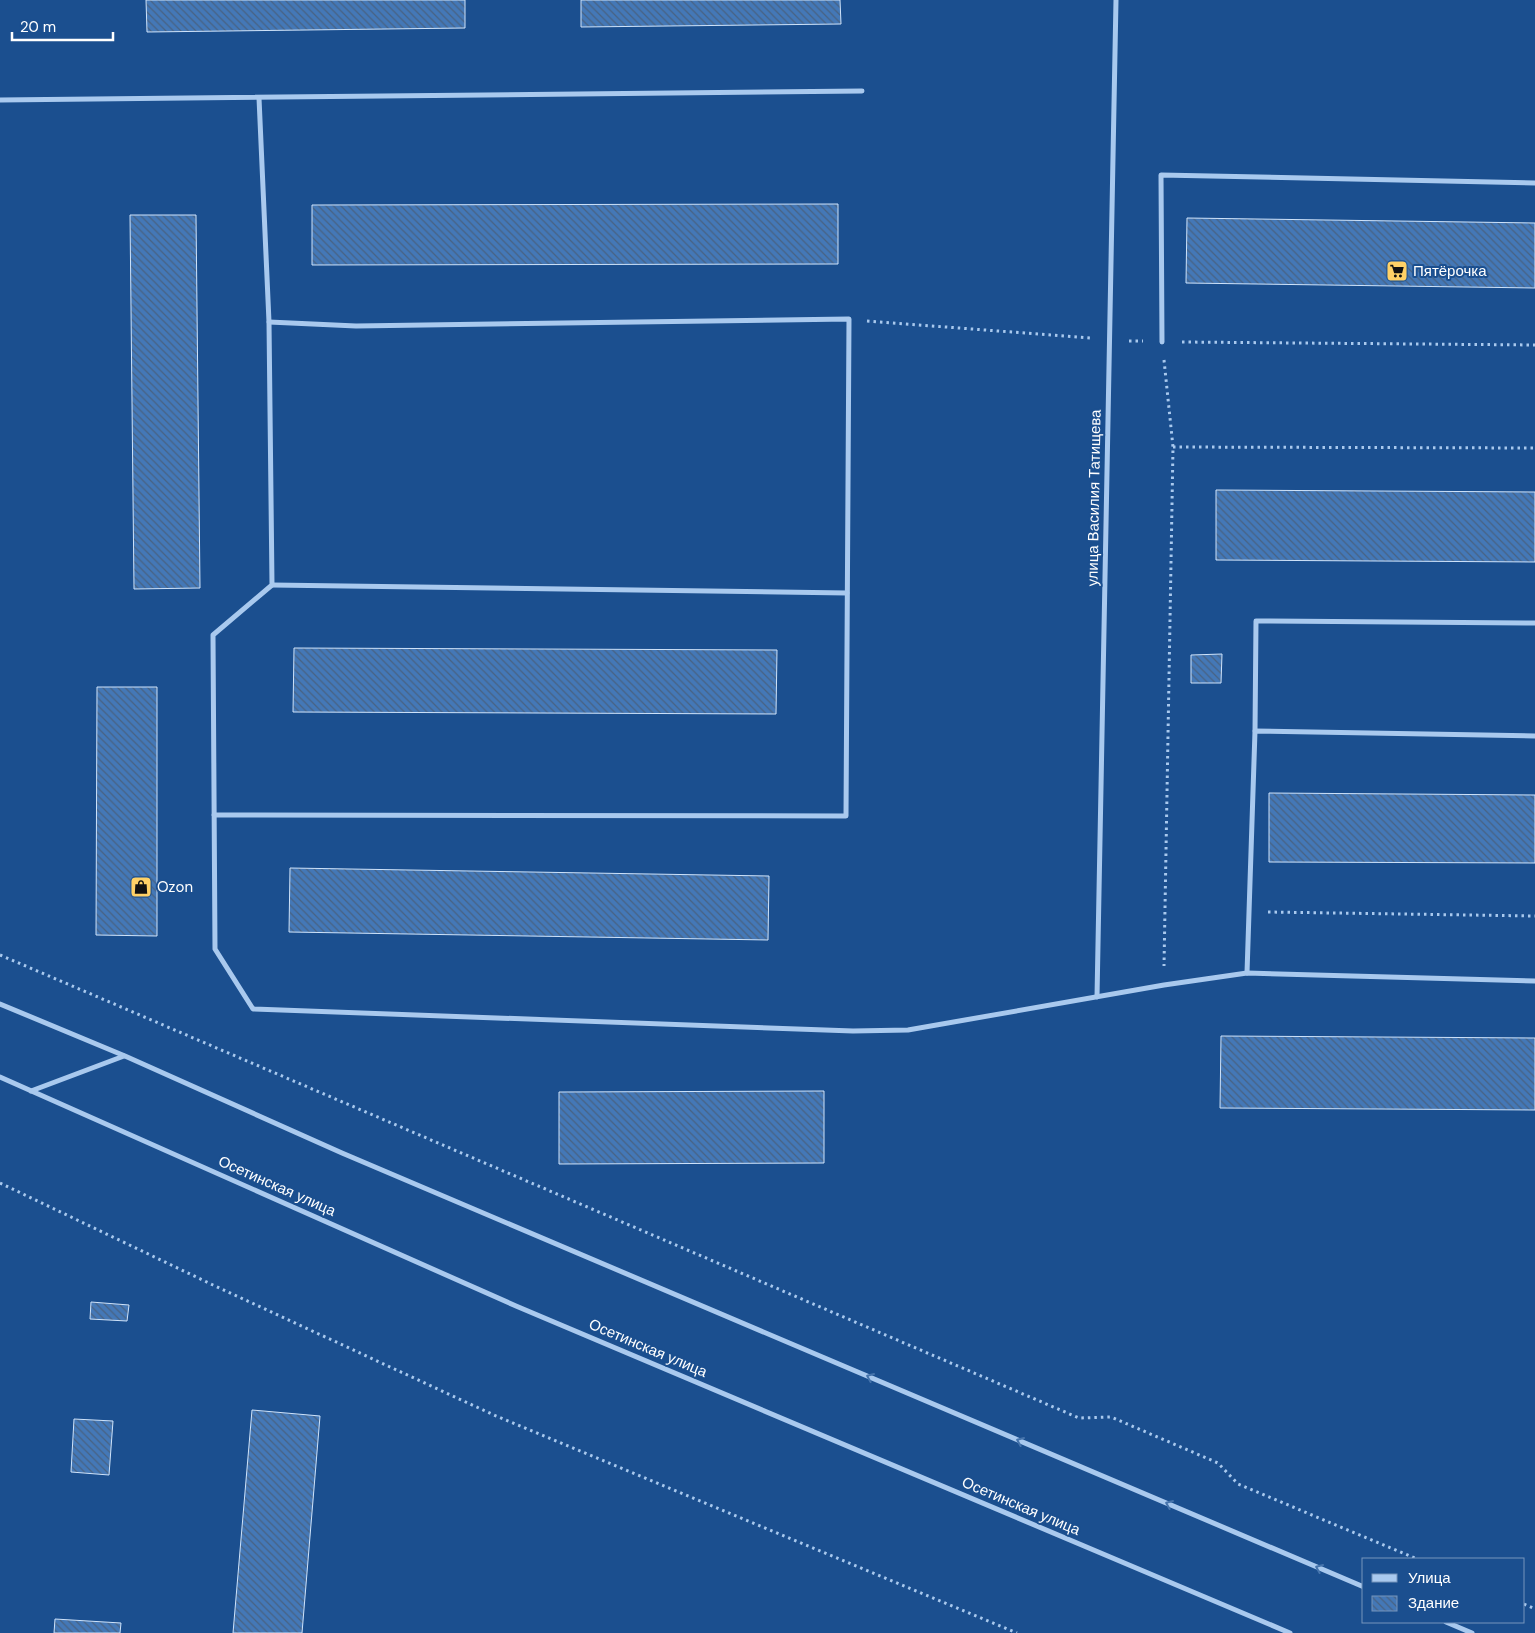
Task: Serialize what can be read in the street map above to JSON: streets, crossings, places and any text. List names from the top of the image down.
{
  "streets": {
    "street": ["улица Василия Татищева", "Осетинская улица"]
  },
  "places": {
    "supermarket": ["Пятёрочка"],
    "shop": ["Ozon"]
  },
  "legend": ["Улица", "Здание"],
  "scale_bar": "20 m"
}
